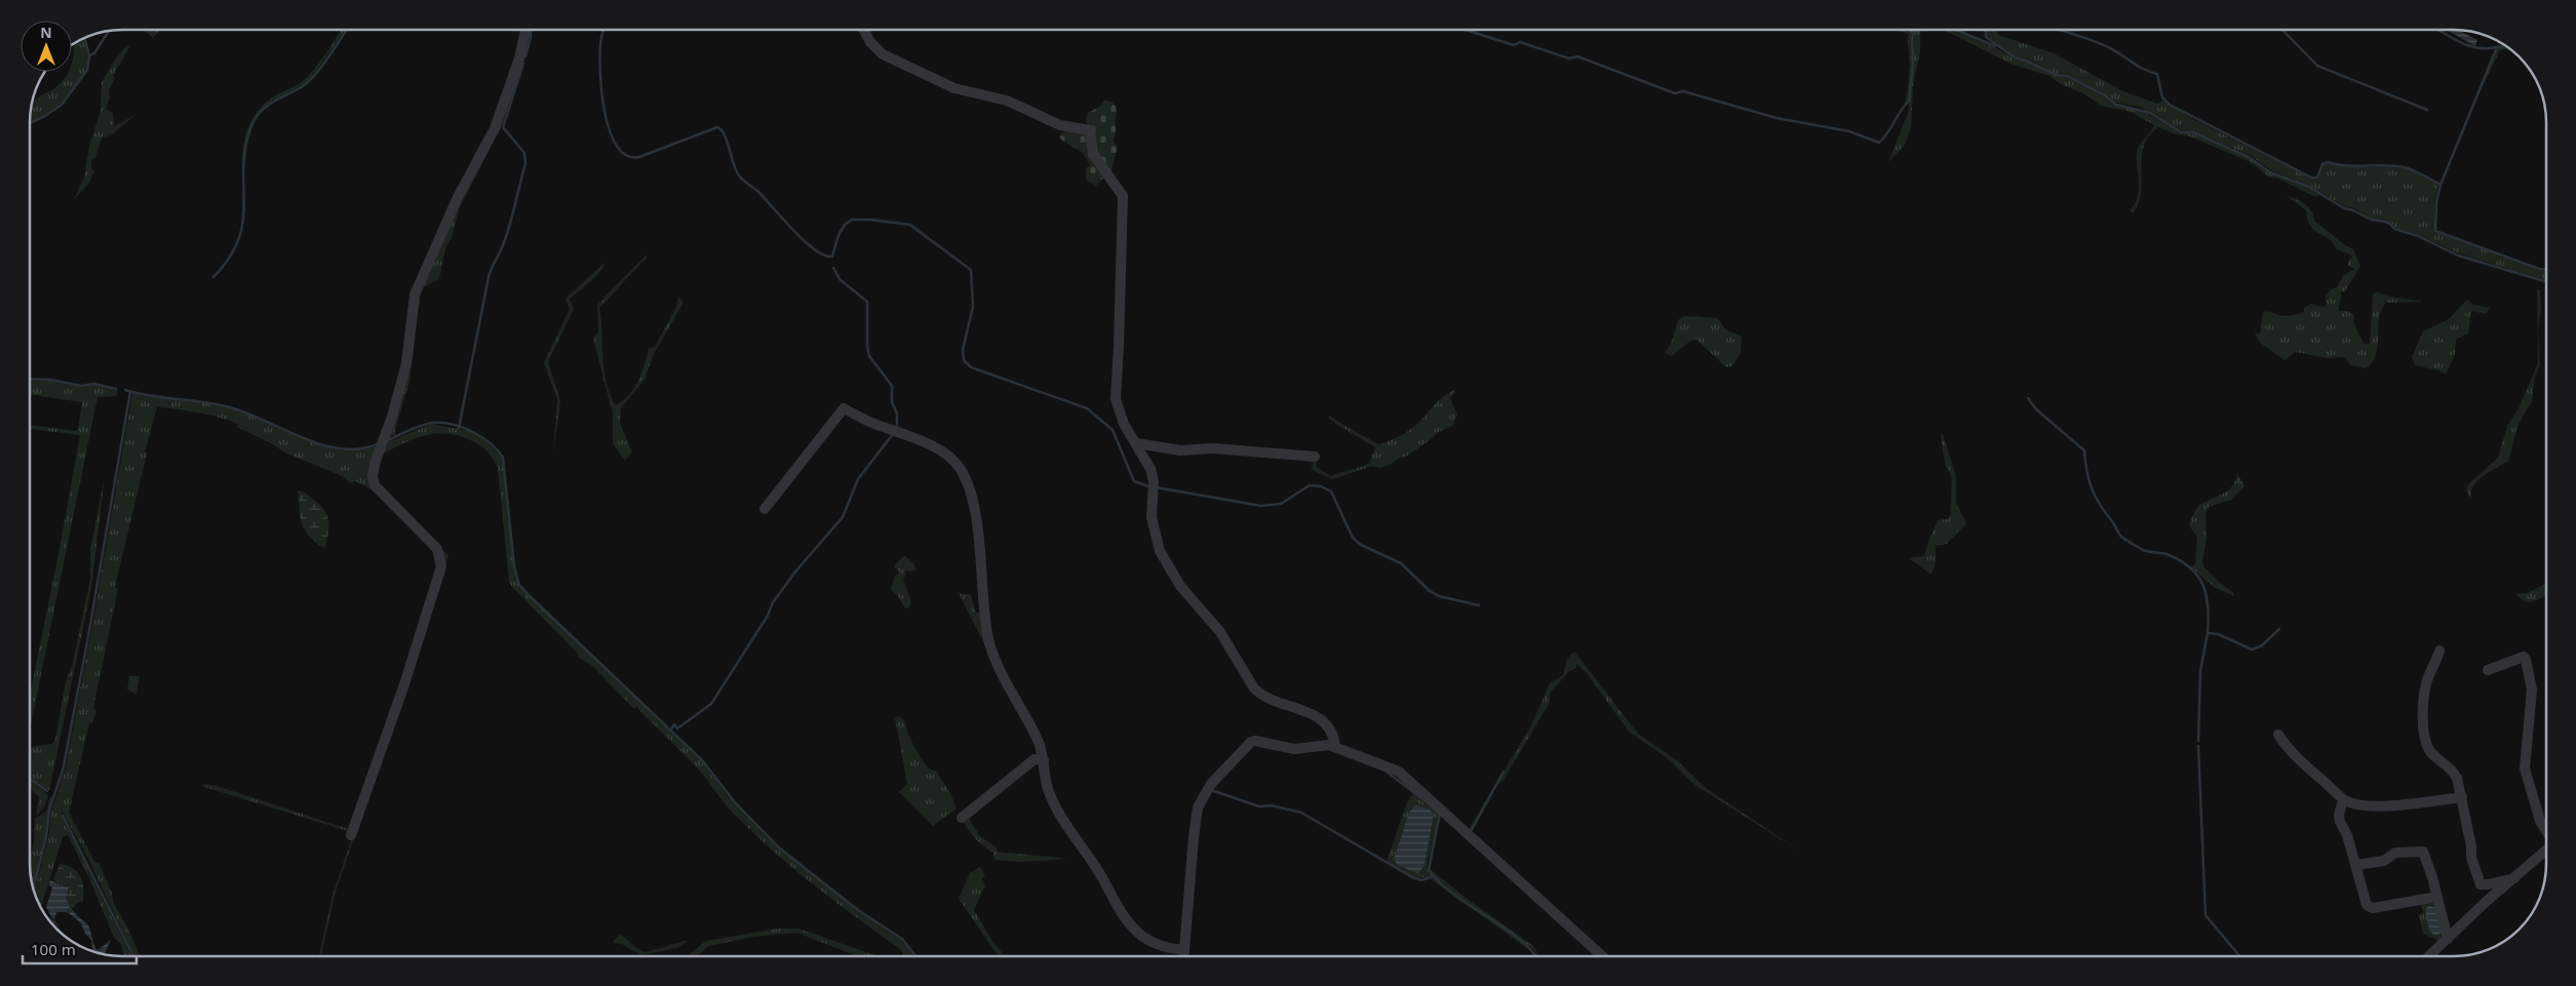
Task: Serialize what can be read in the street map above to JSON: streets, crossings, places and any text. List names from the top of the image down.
{
  "scale_bar": "100 m",
  "north": "top"
}
